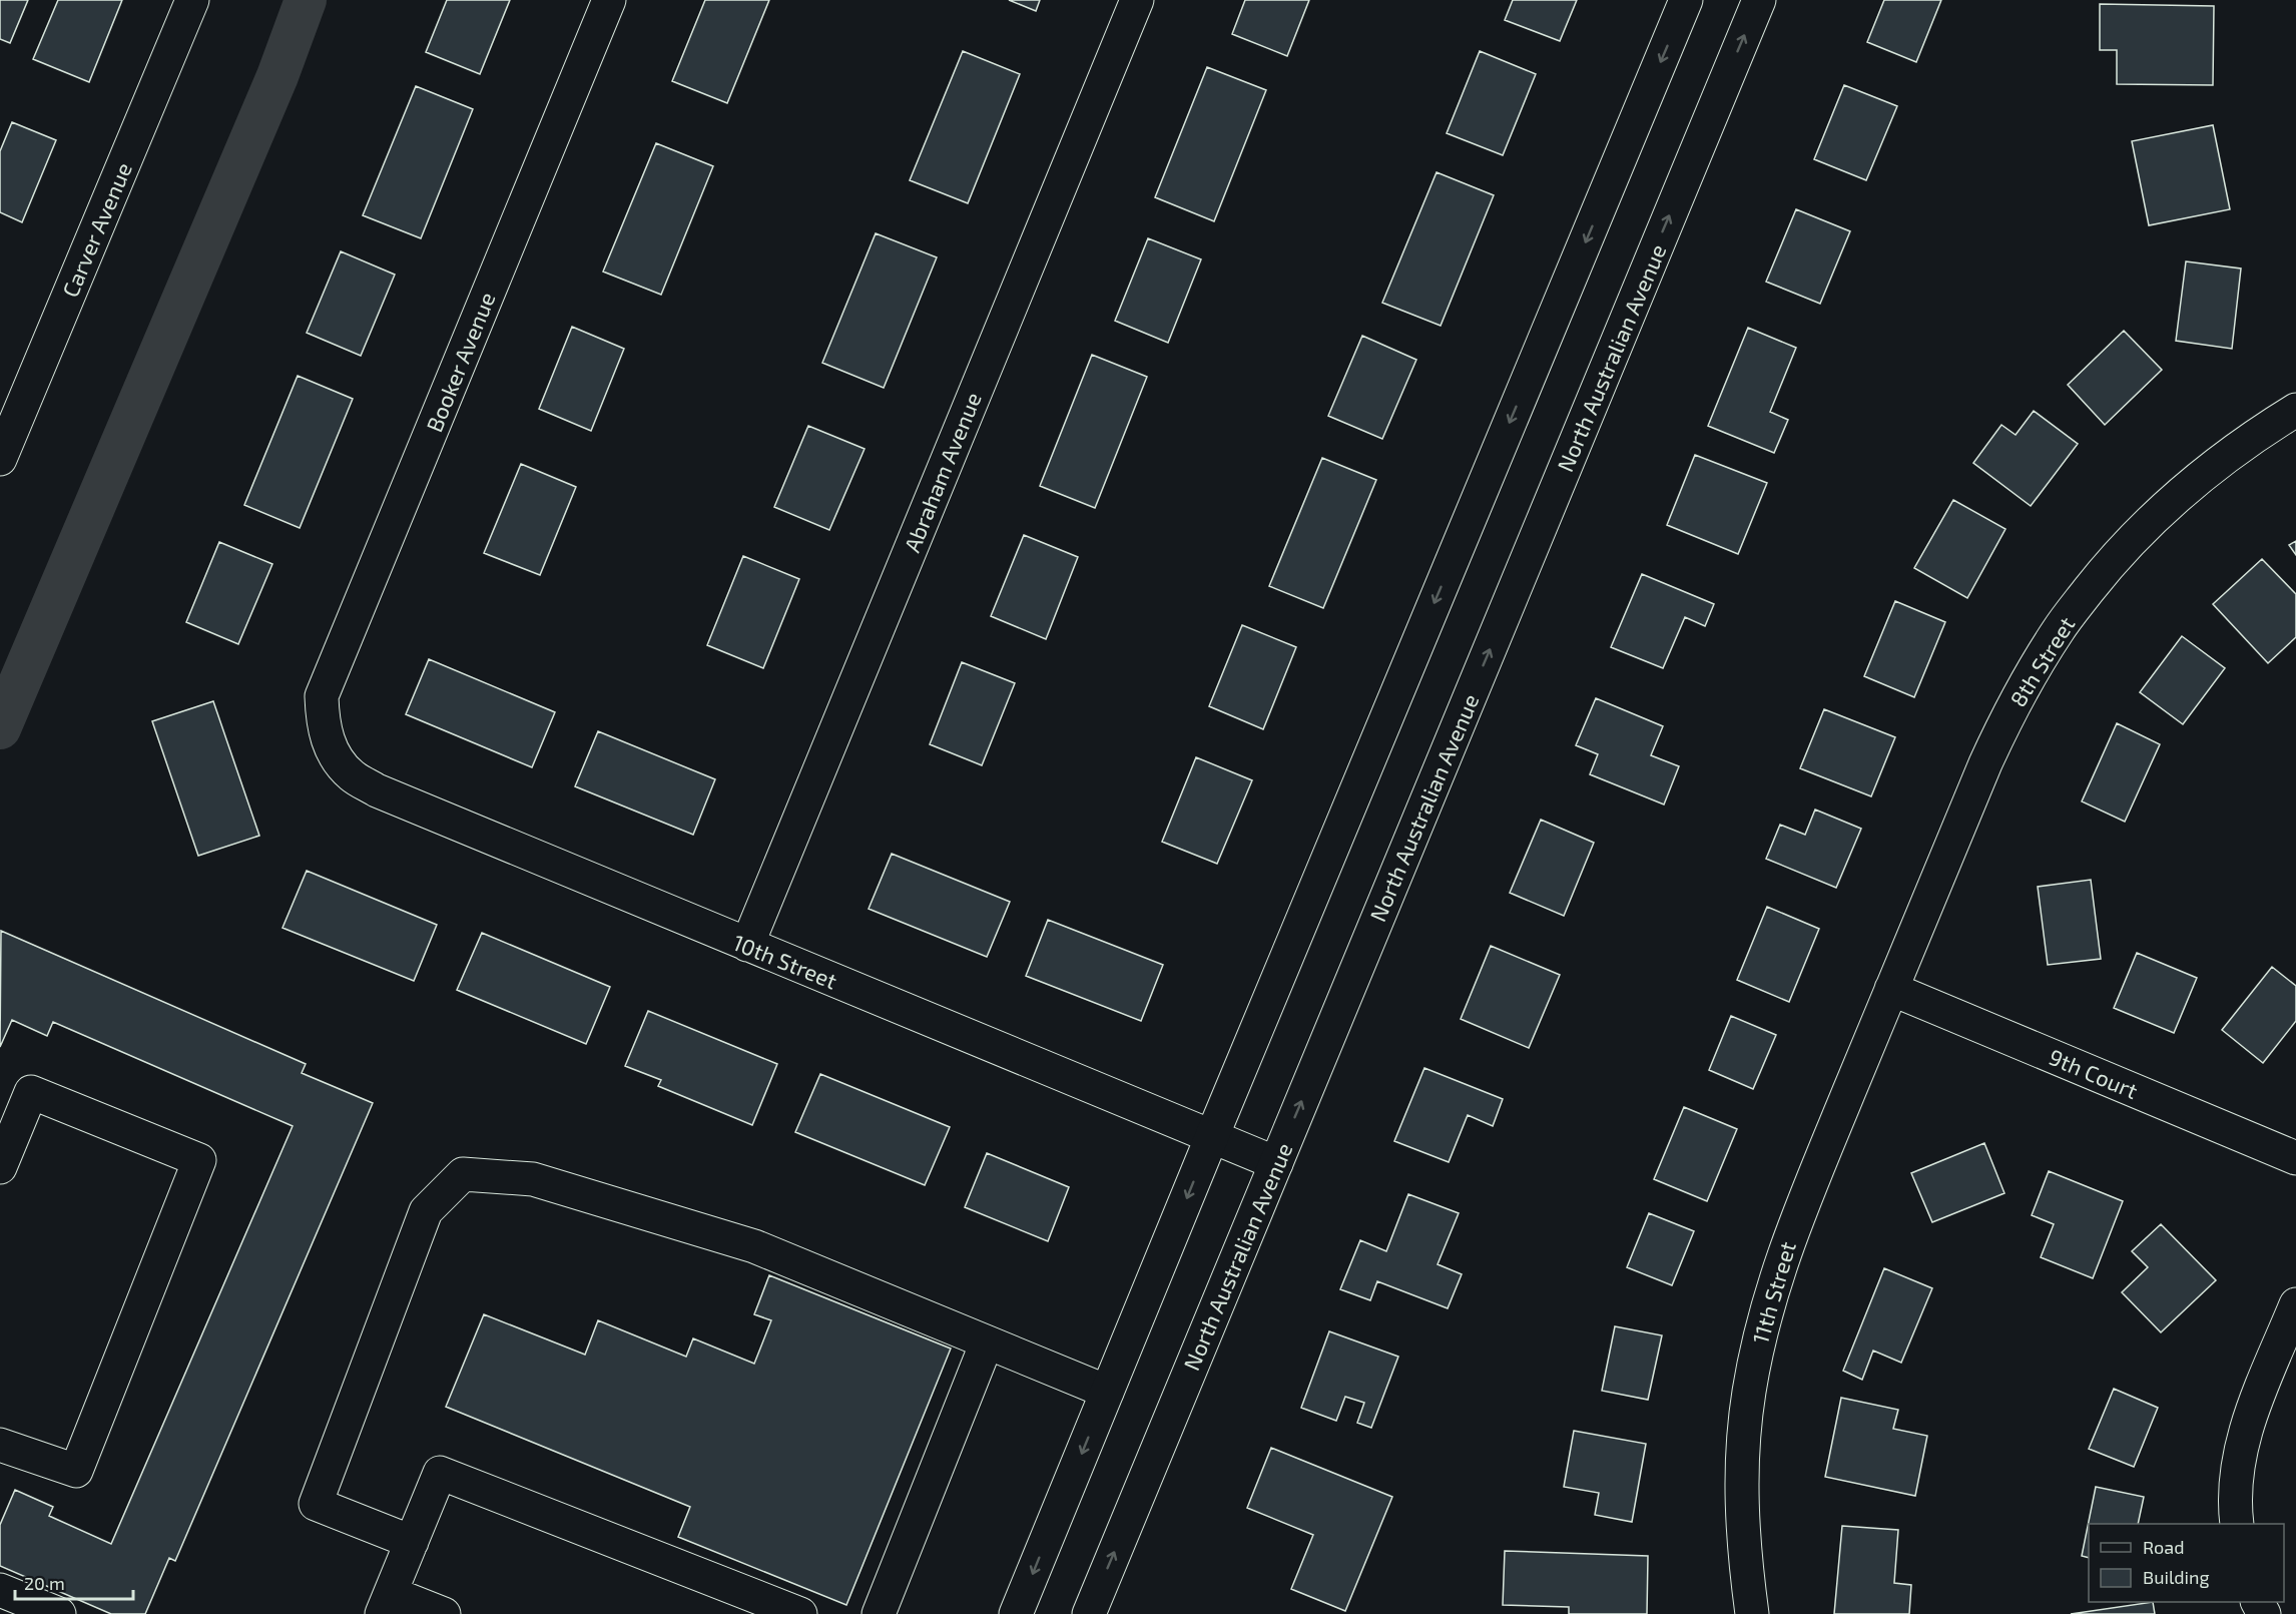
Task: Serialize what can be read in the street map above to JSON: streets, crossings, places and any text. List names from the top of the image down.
{
  "streets": {
    "street": [
      "Carver Avenue",
      "North Australian Avenue",
      "Booker Avenue",
      "Abraham Avenue",
      "8th Street",
      "10th Street",
      "9th Court",
      "11th Street"
    ]
  },
  "crossings": [
    ["North Australian Avenue", "10th Street"],
    ["Booker Avenue", "10th Street"],
    ["Abraham Avenue", "10th Street"],
    ["8th Street", "9th Court"],
    ["8th Street", "11th Street"],
    ["9th Court", "11th Street"]
  ],
  "legend": ["Road", "Building"],
  "scale_bar": "20 m"
}
